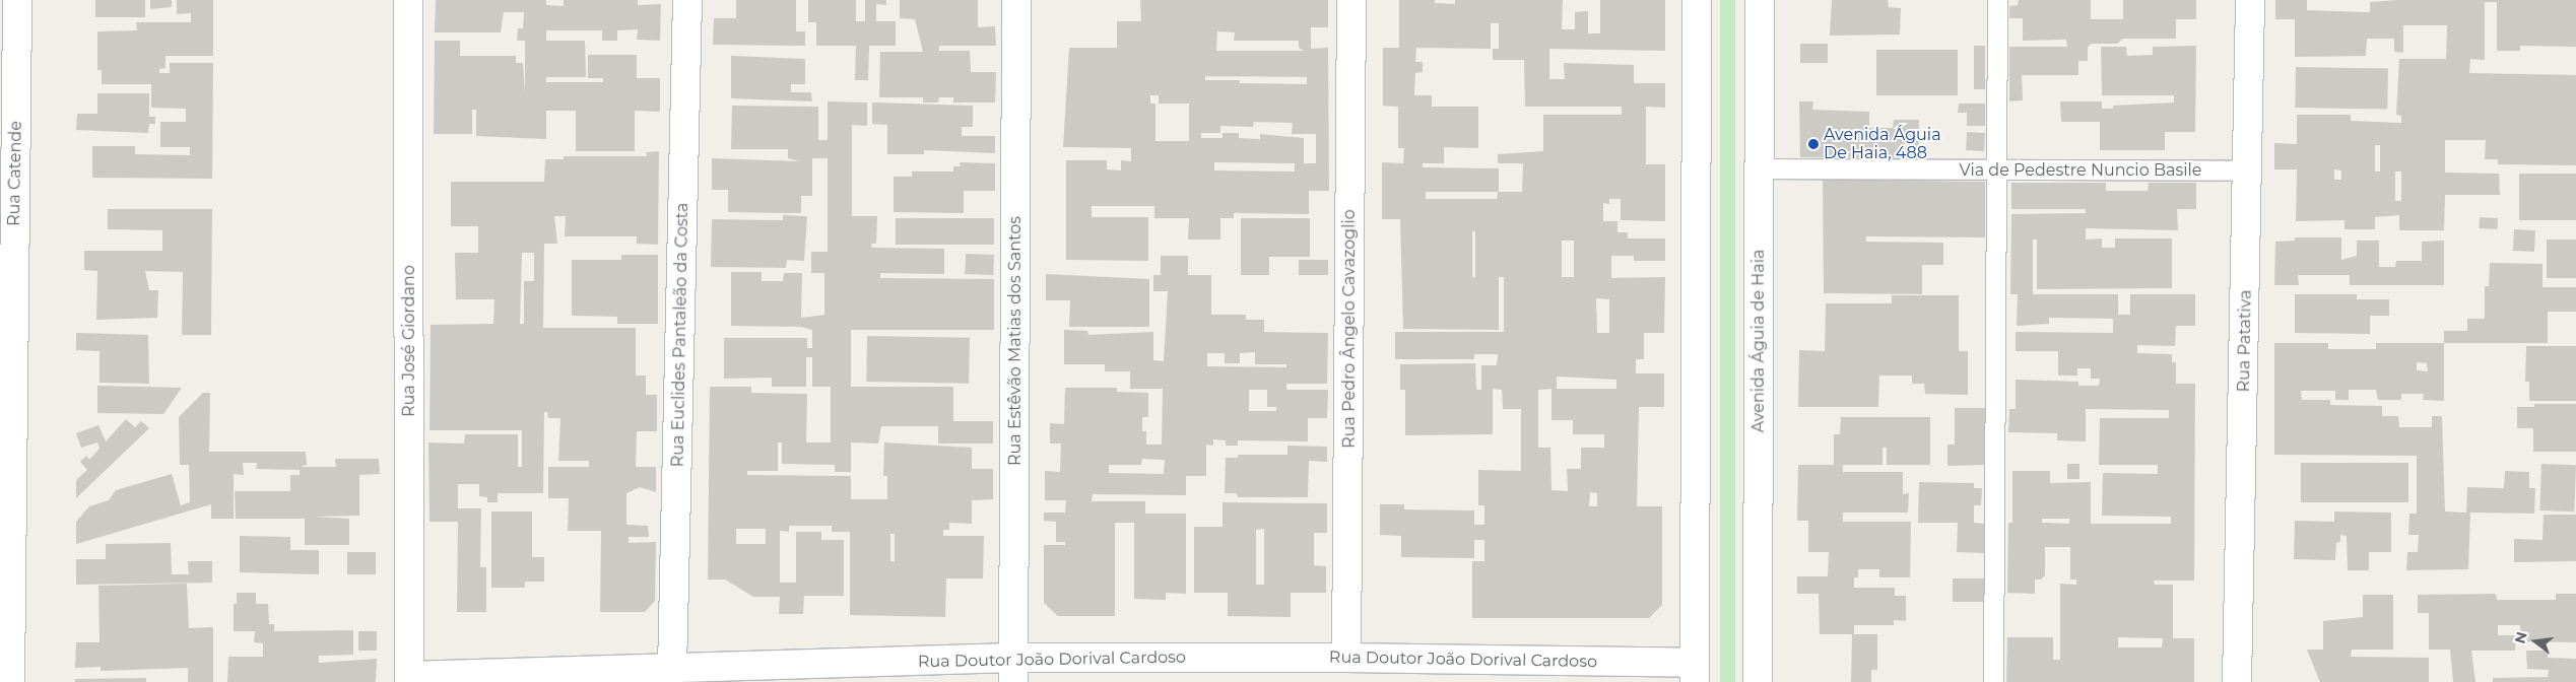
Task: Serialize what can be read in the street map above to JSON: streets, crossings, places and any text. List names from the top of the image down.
{
  "streets": {
    "street": [
      "Rua Catende",
      "Rua Pedro Ângelo Cavazoglio",
      "Rua Euclides Pantaleão da Costa",
      "Rua José Giordano",
      "Rua Estêvão Matias dos Santos",
      "Avenida Águia de Haia",
      "Rua Patativa",
      "Rua Doutor João Dorival Cardoso"
    ],
    "lane": ["Via de Pedestre Nuncio Basile"]
  },
  "crossings": [
    ["Via de Pedestre Nuncio Basile", "Avenida Águia de Haia"],
    ["Via de Pedestre Nuncio Basile", "Rua Patativa"],
    ["Rua Pedro Ângelo Cavazoglio", "Rua Doutor João Dorival Cardoso"],
    ["Rua Euclides Pantaleão da Costa", "Rua Doutor João Dorival Cardoso"],
    ["Rua José Giordano", "Rua Doutor João Dorival Cardoso"],
    ["Rua Estêvão Matias dos Santos", "Rua Doutor João Dorival Cardoso"]
  ],
  "places": ["Avenida Águia De Haia, 488"],
  "north": "left"
}
